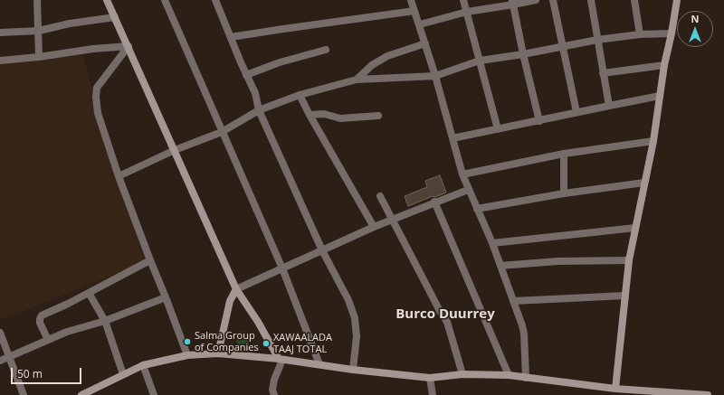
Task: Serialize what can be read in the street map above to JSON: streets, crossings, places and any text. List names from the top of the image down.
{
  "districts": ["Burco Duurrey"],
  "places": ["Salma Group of Companies", "XAWAALADA TAAJ TOTAL"],
  "scale_bar": "50 m",
  "north": "top"
}
